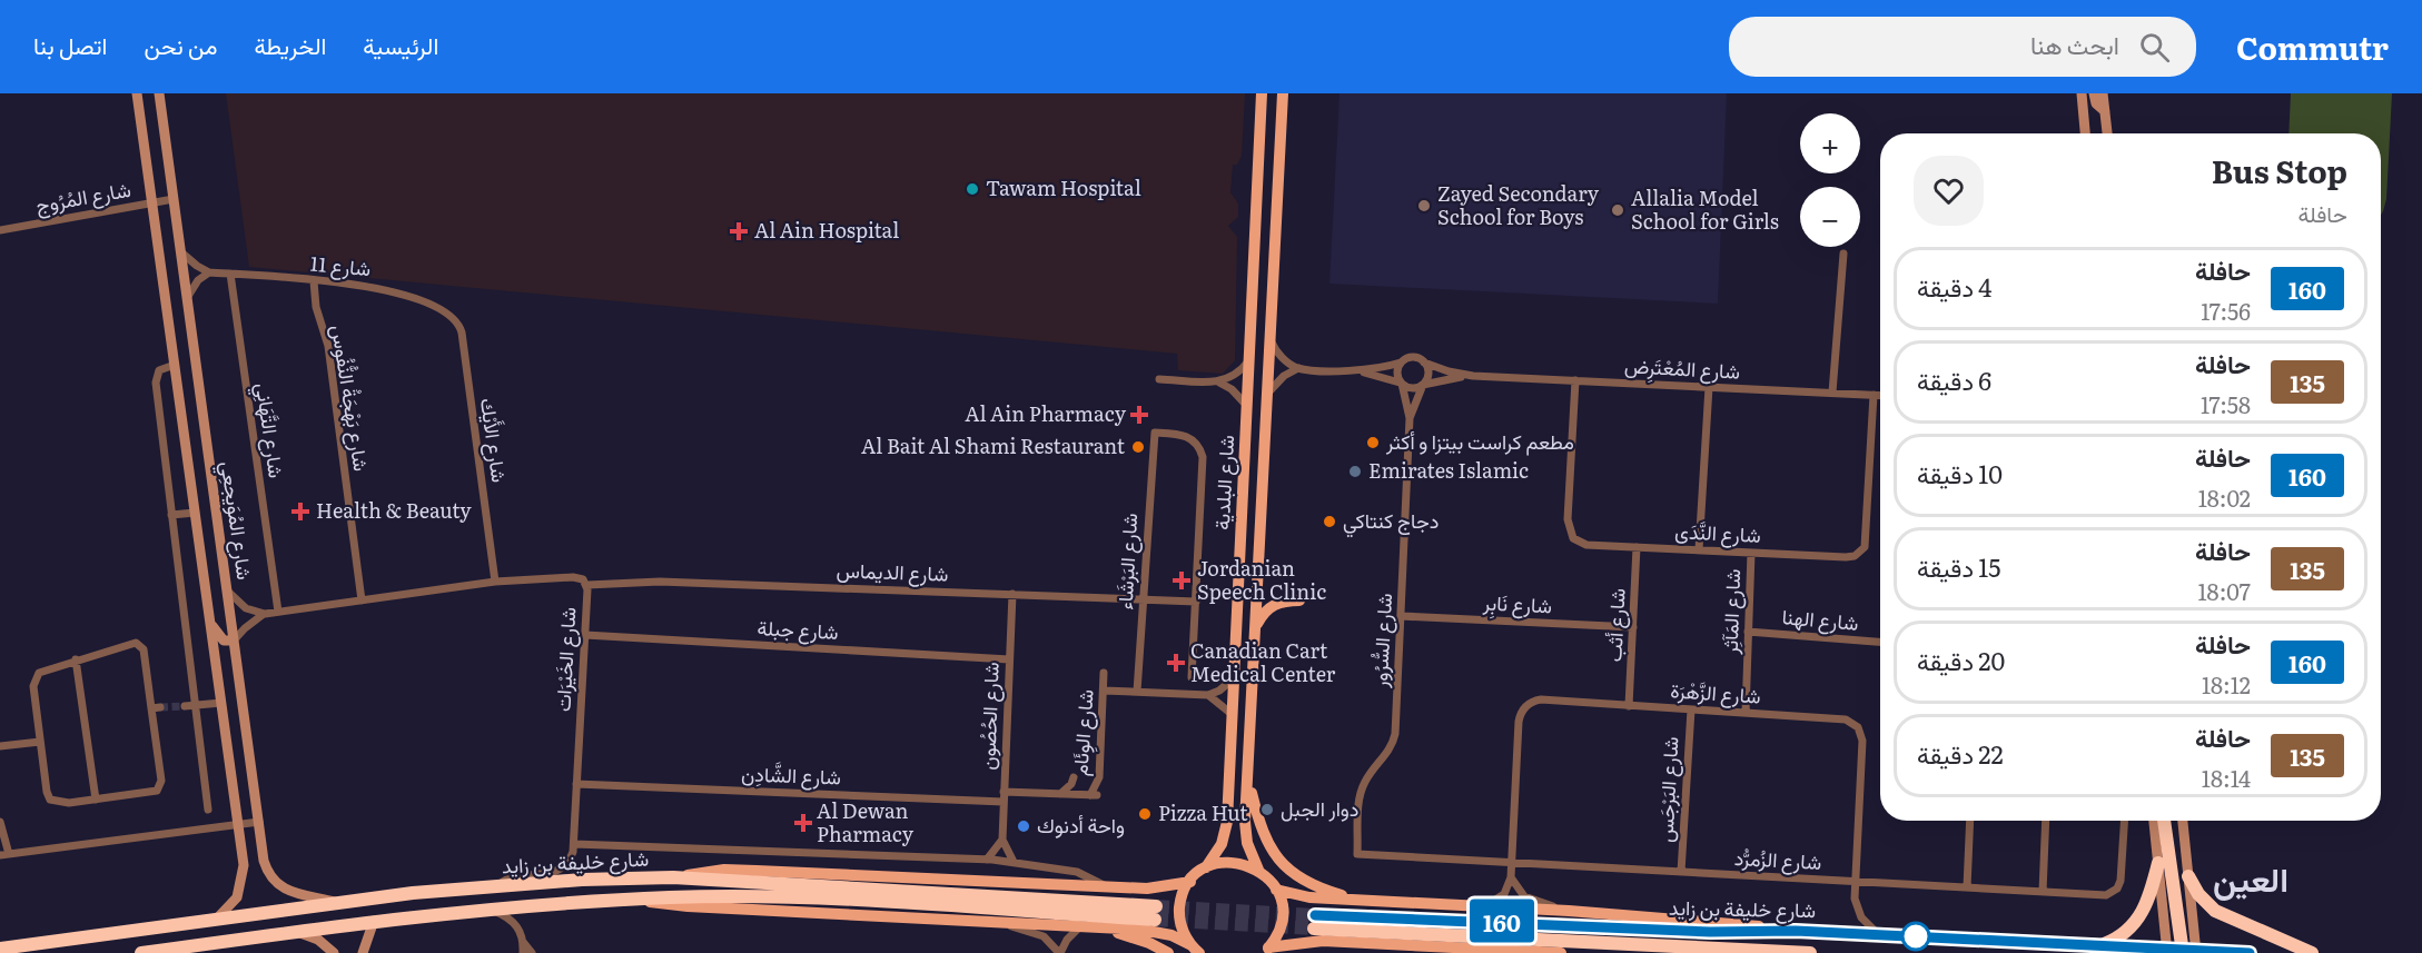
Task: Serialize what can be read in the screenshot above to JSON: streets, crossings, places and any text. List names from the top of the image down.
{
  "streets": {
    "highway": ["شارع خليفة بن زايد"],
    "main road": ["شارع البلدية"],
    "street": [
      "شارع المُرُوج",
      "شارع 11",
      "شارع المُعْتَرِض",
      "شارع بَهْجَةُ النُّفُوس",
      "شارع التَّهَانِي",
      "شارع الأَيْك",
      "شارع المُوَيجعِي",
      "شارع النَّدَى",
      "شارع البَرْشَاء",
      "شارع الديماس",
      "شارع نَابِر",
      "شارع المَآثِر",
      "شارع الهنا",
      "شارع أثب",
      "شارع جبلة",
      "شارع السُّرُور",
      "شارع الخَيْرَات",
      "شارع الزَّهْرَة",
      "شارع الحُصُون",
      "شارع الوِئَام",
      "شارع الشَّادِن",
      "شارع البَرْجَس",
      "شارع الزُمرُّد"
    ]
  },
  "crossings": [
    ["شارع المُرُوج", "شارع المُوَيجعِي"],
    ["شارع 11", "شارع بَهْجَةُ النُّفُوس"],
    ["شارع 11", "شارع التَّهَانِي"],
    ["شارع 11", "شارع الأَيْك"],
    ["شارع المُعْتَرِض", "شارع النَّدَى"],
    ["شارع المُعْتَرِض", "شارع السُّرُور"],
    ["شارع بَهْجَةُ النُّفُوس", "شارع الخَيْرَات"],
    ["شارع التَّهَانِي", "شارع الخَيْرَات"],
    ["شارع الأَيْك", "شارع الخَيْرَات"],
    ["شارع المُوَيجعِي", "شارع الخَيْرَات"],
    ["شارع المُوَيجعِي", "شارع خليفة بن زايد"],
    ["شارع النَّدَى", "شارع المَآثِر"],
    ["شارع النَّدَى", "شارع أثب"],
    ["شارع البَرْشَاء", "شارع الديماس"],
    ["شارع الديماس", "شارع الخَيْرَات"],
    ["شارع الديماس", "شارع الحُصُون"],
    ["شارع نَابِر", "شارع أثب"],
    ["شارع نَابِر", "شارع السُّرُور"],
    ["شارع المَآثِر", "شارع الهنا"],
    ["شارع المَآثِر", "شارع الزَّهْرَة"],
    ["شارع أثب", "شارع الزَّهْرَة"],
    ["شارع جبلة", "شارع الخَيْرَات"],
    ["شارع جبلة", "شارع الحُصُون"],
    ["شارع السُّرُور", "شارع الزُمرُّد"],
    ["شارع الخَيْرَات", "شارع الشَّادِن"],
    ["شارع الخَيْرَات", "شارع خليفة بن زايد"],
    ["شارع الزَّهْرَة", "شارع البَرْجَس"],
    ["شارع الزَّهْرَة", "شارع الزُمرُّد"],
    ["شارع الزَّهْرَة", "شارع خليفة بن زايد"],
    ["شارع الحُصُون", "شارع الشَّادِن"],
    ["شارع البَرْجَس", "شارع الزُمرُّد"]
  ],
  "districts": ["العين"],
  "places": {
    "other": [
      "Tawam Hospital",
      "Zayed Secondary School for Boys",
      "Allalia Model School for Girls",
      "مطعم كراست بيتزا و أكثر",
      "Al Bait Al Shami Restaurant",
      "Emirates Islamic",
      "دجاج كنتاكي",
      "دوار الجبل",
      "Pizza Hut",
      "واحة أدنوك"
    ],
    "health": [
      "Al Ain Hospital",
      "Al Ain Pharmacy",
      "Health & Beauty",
      "Jordanian Speech Clinic",
      "Canadian Cart Medical Center",
      "Al Dewan Pharmacy"
    ]
  },
  "lines": ["bus line 160"],
  "page": {
    "header": "Commutr",
    "search": "ابحث هنا",
    "nav": [
      "الرئيسية",
      "الخريطة",
      "من نحن",
      "اتصل بنا"
    ],
    "on_map": "160",
    "map_buttons": ["+", "−"],
    "heading": ["Bus Stop", "حافلة"],
    "list": [
      {
        "mark": "160",
        "name": "حافلة",
        "note": "17:56",
        "value": "4 دقيقة"
      },
      {
        "mark": "135",
        "name": "حافلة",
        "note": "17:58",
        "value": "6 دقيقة"
      },
      {
        "mark": "160",
        "name": "حافلة",
        "note": "18:02",
        "value": "10 دقيقة"
      },
      {
        "mark": "135",
        "name": "حافلة",
        "note": "18:07",
        "value": "15 دقيقة"
      },
      {
        "mark": "160",
        "name": "حافلة",
        "note": "18:12",
        "value": "20 دقيقة"
      },
      {
        "mark": "135",
        "name": "حافلة",
        "note": "18:14",
        "value": "22 دقيقة"
      }
    ]
  }
}
